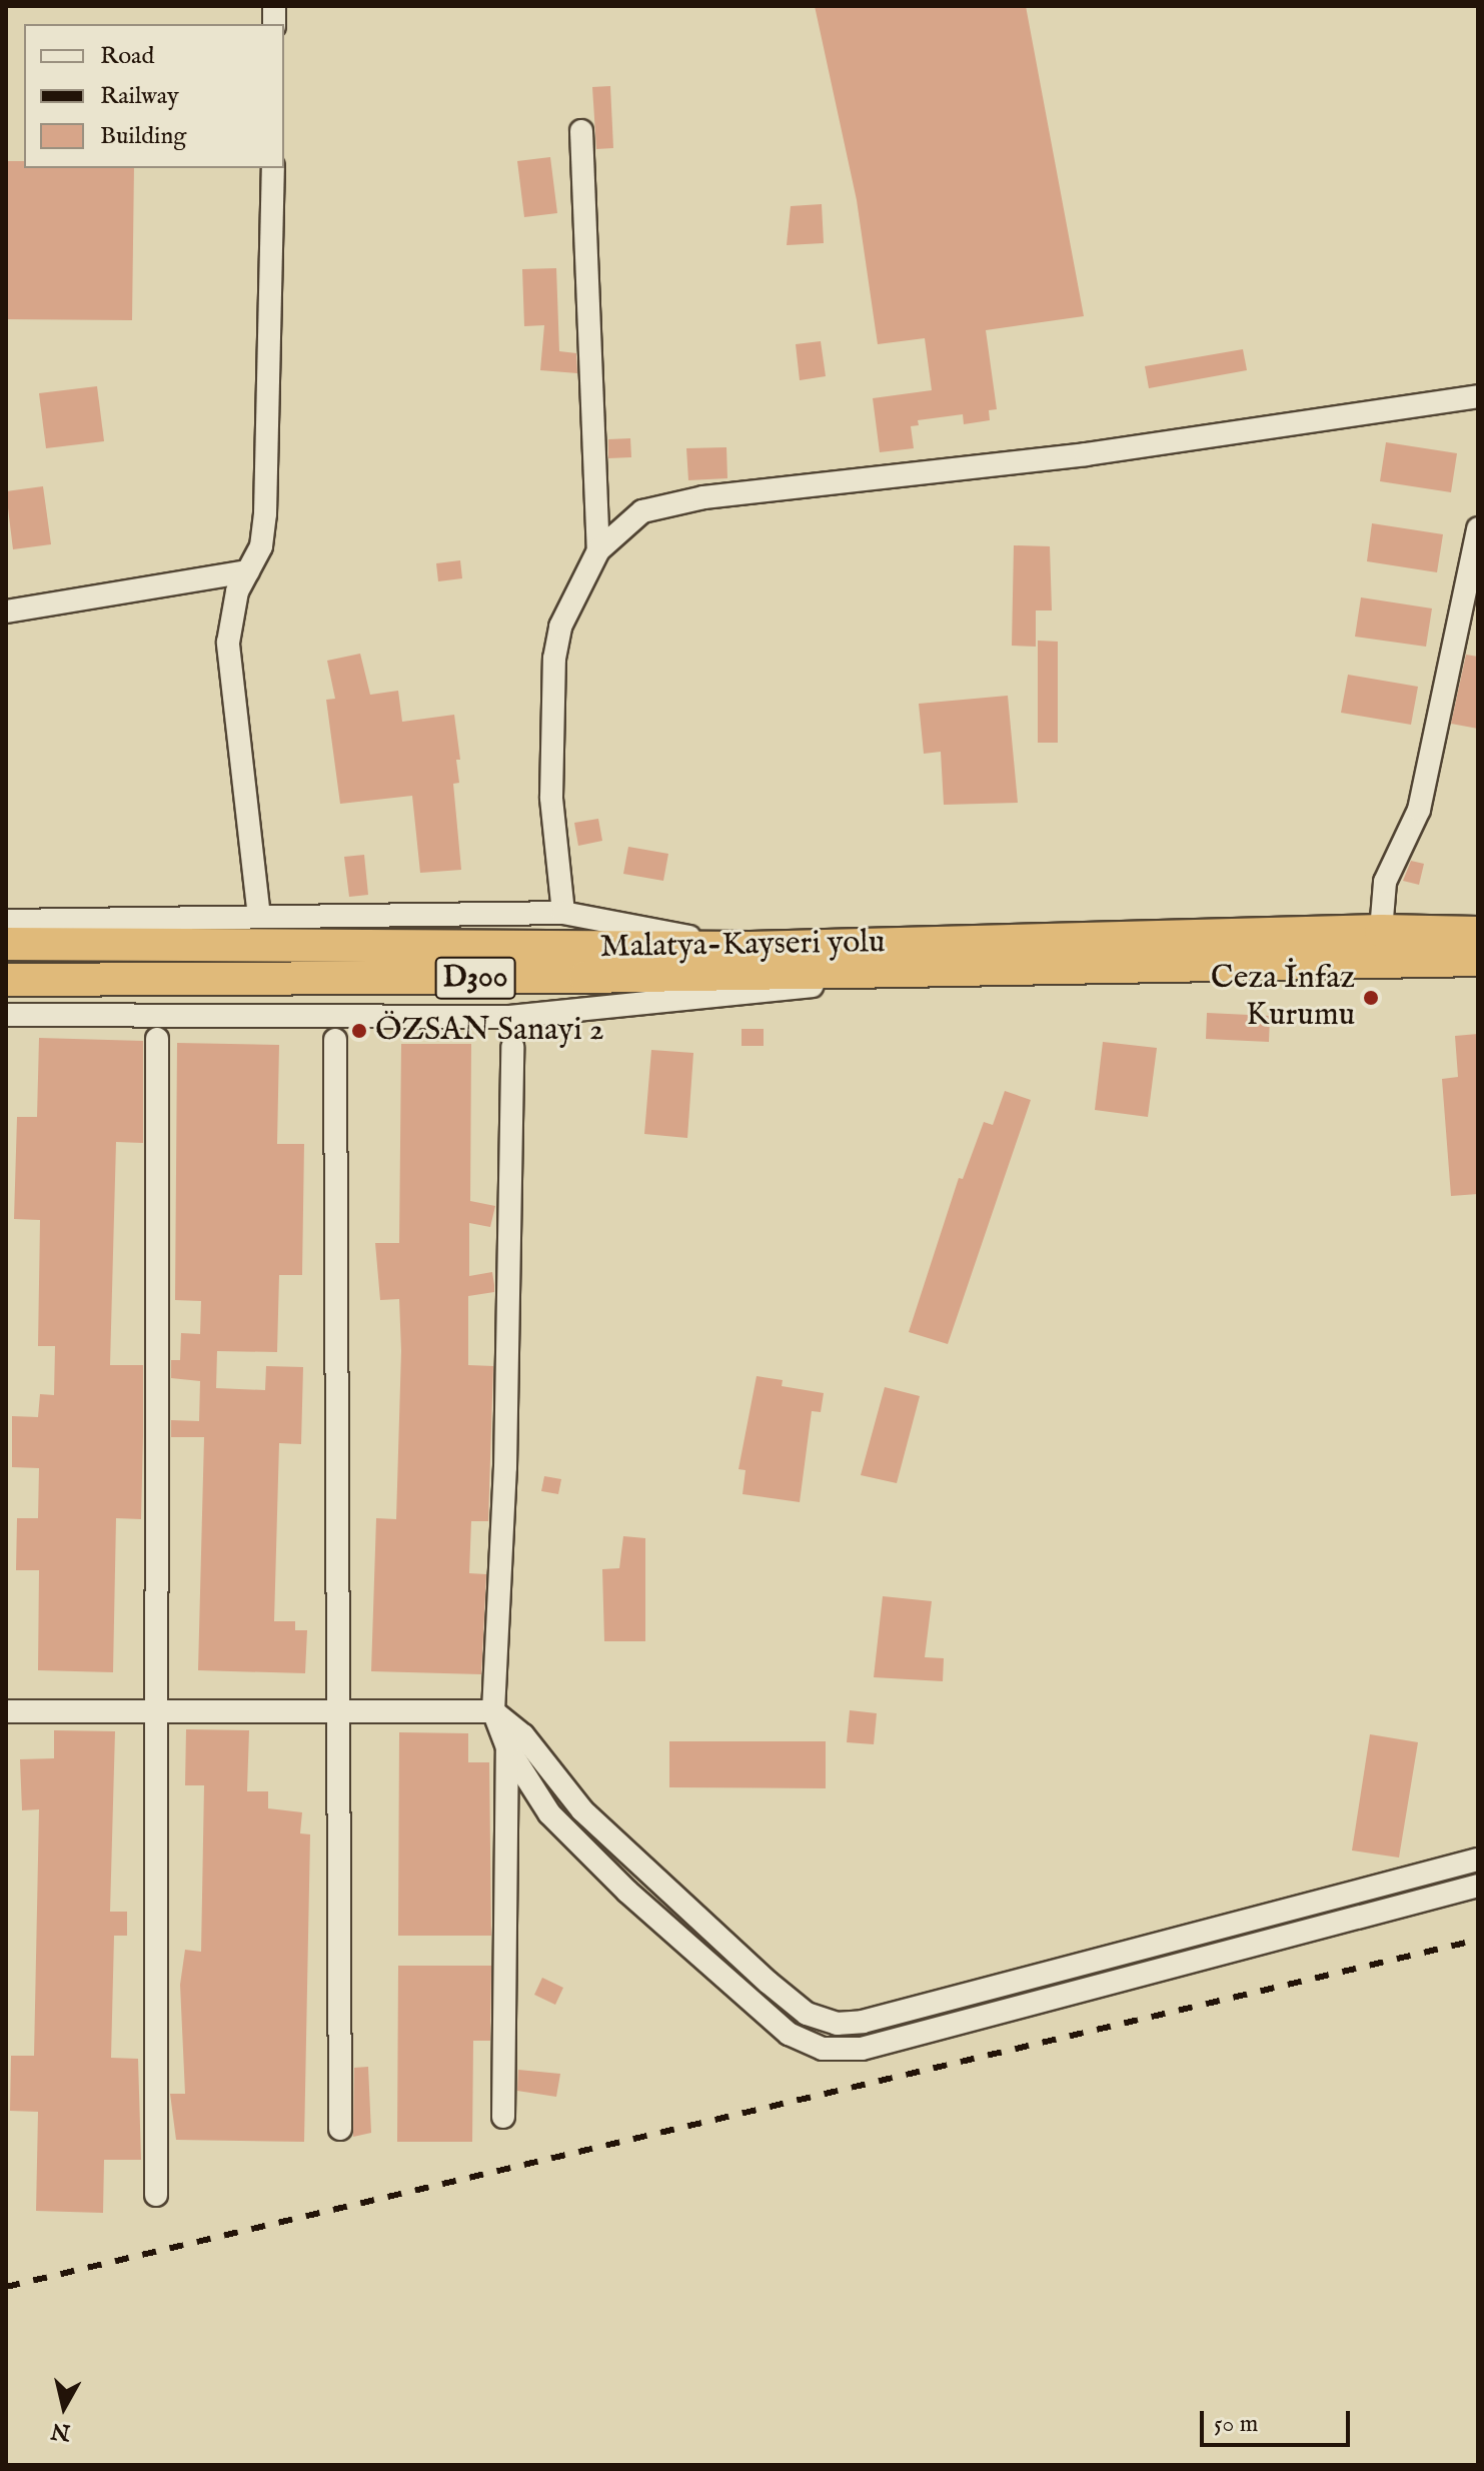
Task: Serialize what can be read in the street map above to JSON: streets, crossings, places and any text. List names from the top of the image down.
{
  "streets": {
    "highway": ["Malatya-Kayseri yolu", "D300"]
  },
  "places": ["Ceza İnfaz Kurumu", "ÖZSAN Sanayi 2"],
  "legend": ["Road", "Railway", "Building"],
  "scale_bar": "50 m",
  "north": "bottom"
}
